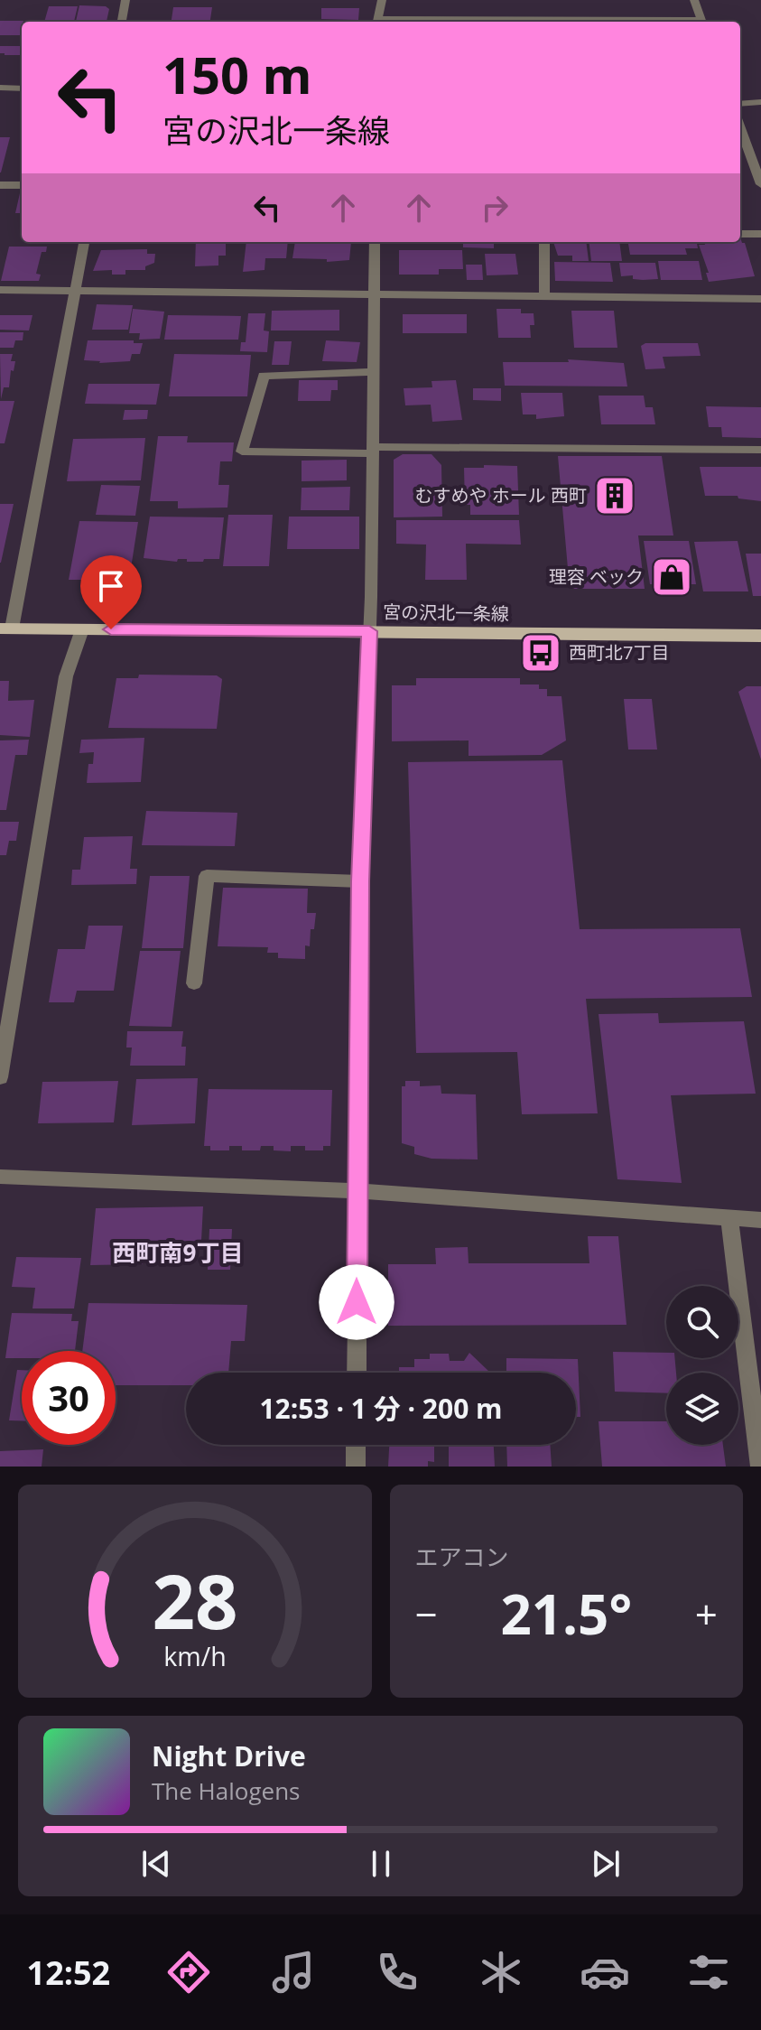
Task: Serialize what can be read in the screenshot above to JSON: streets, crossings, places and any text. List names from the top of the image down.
{
  "streets": {
    "main road": ["宮の沢北一条線"]
  },
  "districts": ["西町南9丁目"],
  "places": {
    "building": ["むすめや ホール 西町"],
    "shop": ["理容 ベック"],
    "bus stop": ["西町北7丁目"]
  },
  "page": {
    "turn": ["150 m", "宮の沢北一条線"],
    "limit": "30",
    "trip": "12:53 · 1 分 · 200 m",
    "tile": "エアコン",
    "heat": ["−", "21.5°", "+"],
    "song": ["Night Drive", "The Halogens"],
    "tabs": "12:52",
    "gauge": ["28", "km/h"]
  }
}
